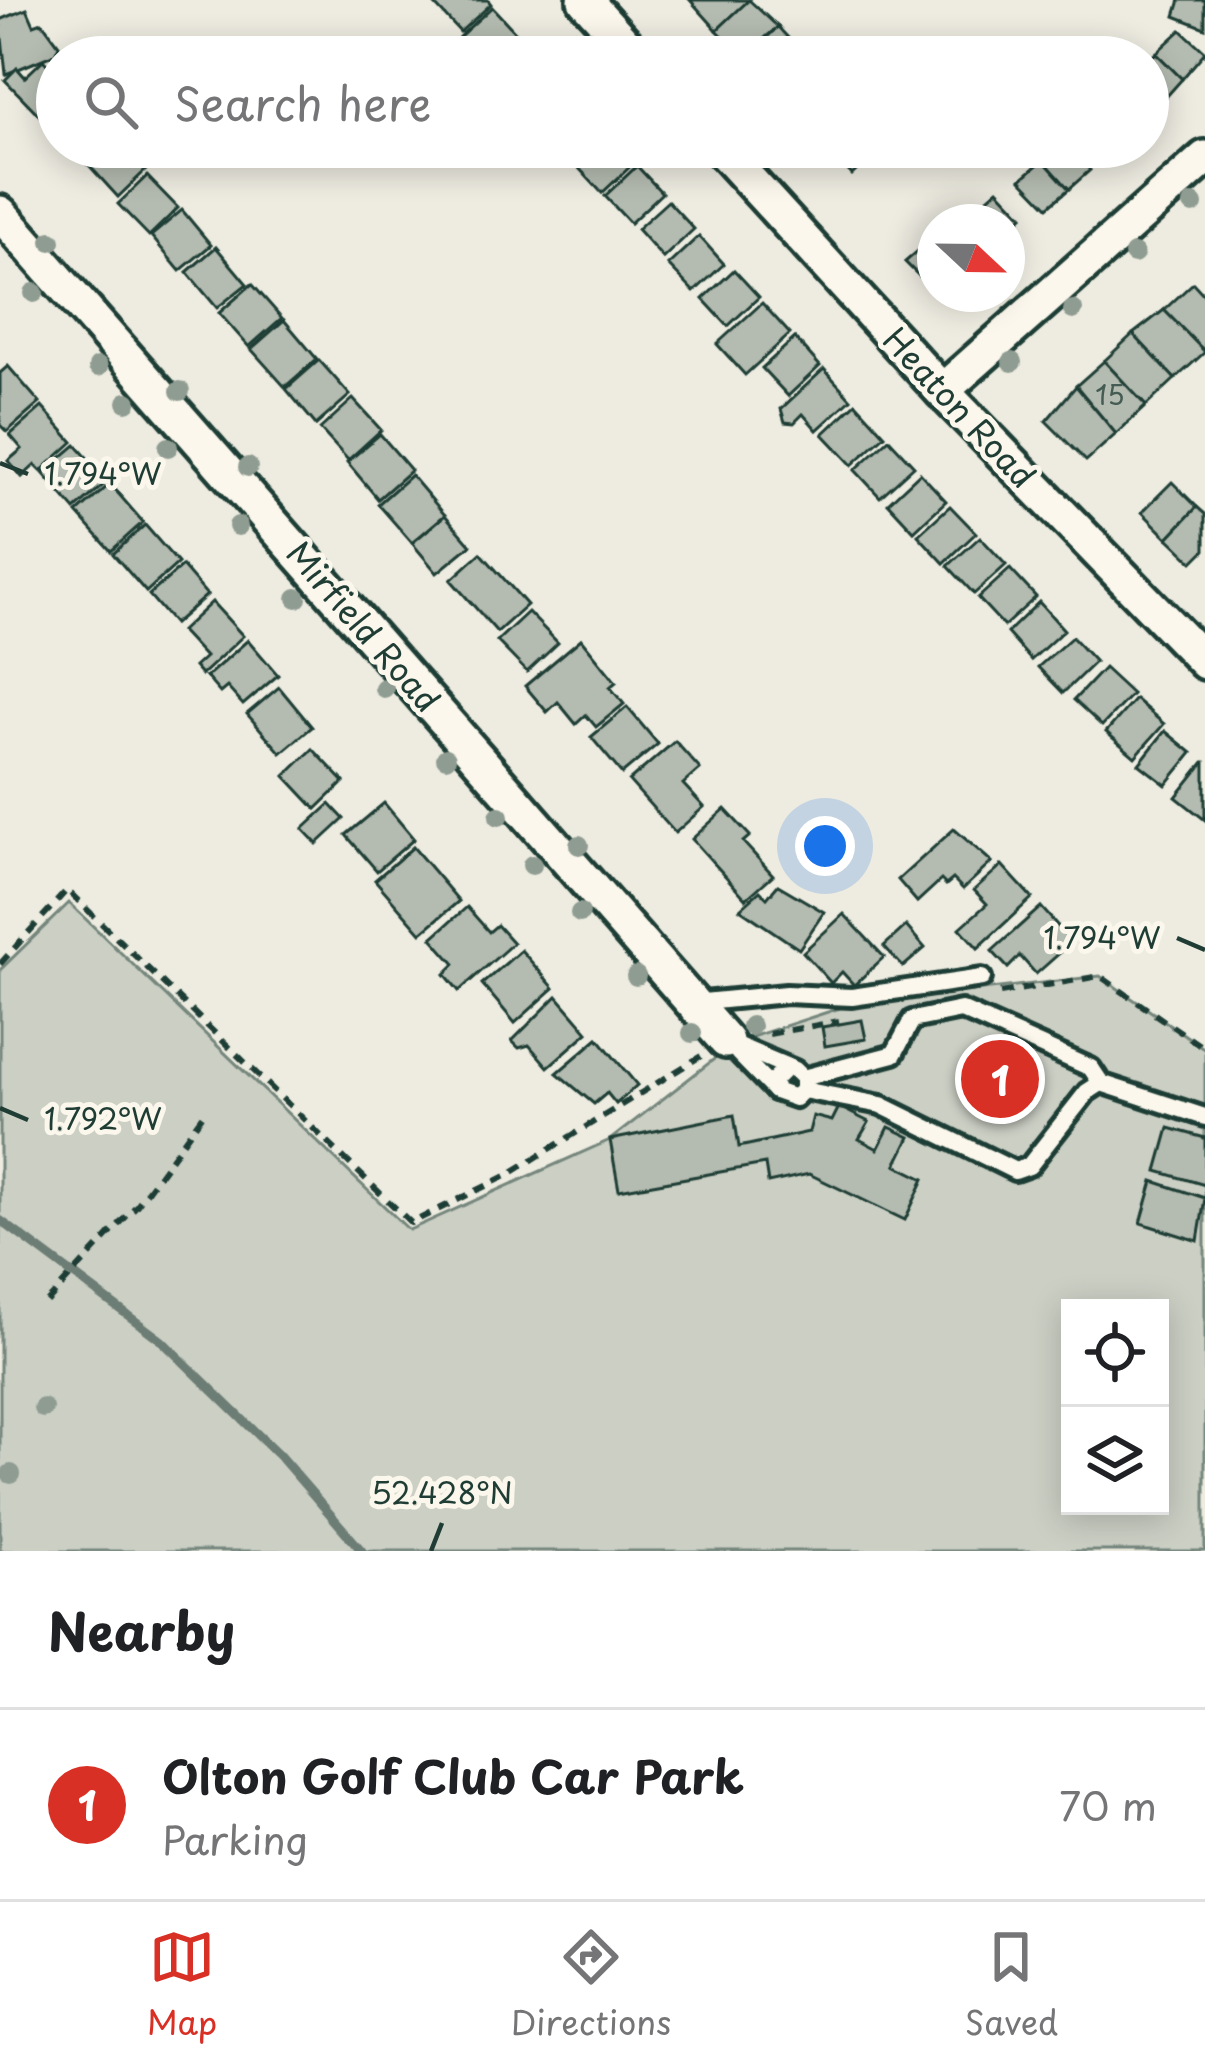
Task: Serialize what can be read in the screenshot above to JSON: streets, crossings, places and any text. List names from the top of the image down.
{
  "streets": {
    "street": ["Heaton Road", "Mirfield Road"]
  },
  "house_numbers": ["15"],
  "north": "right",
  "page": {
    "search": "Search here",
    "pins": "1",
    "heading": "Nearby",
    "list": [
      {
        "mark": "1",
        "name": "Olton Golf Club Car Park",
        "note": "Parking",
        "value": "70 m"
      }
    ],
    "nav": ["Map", "Directions", "Saved"]
  },
  "coordinates": ["1.794°W", "1.792°W", "52.428°N"]
}
